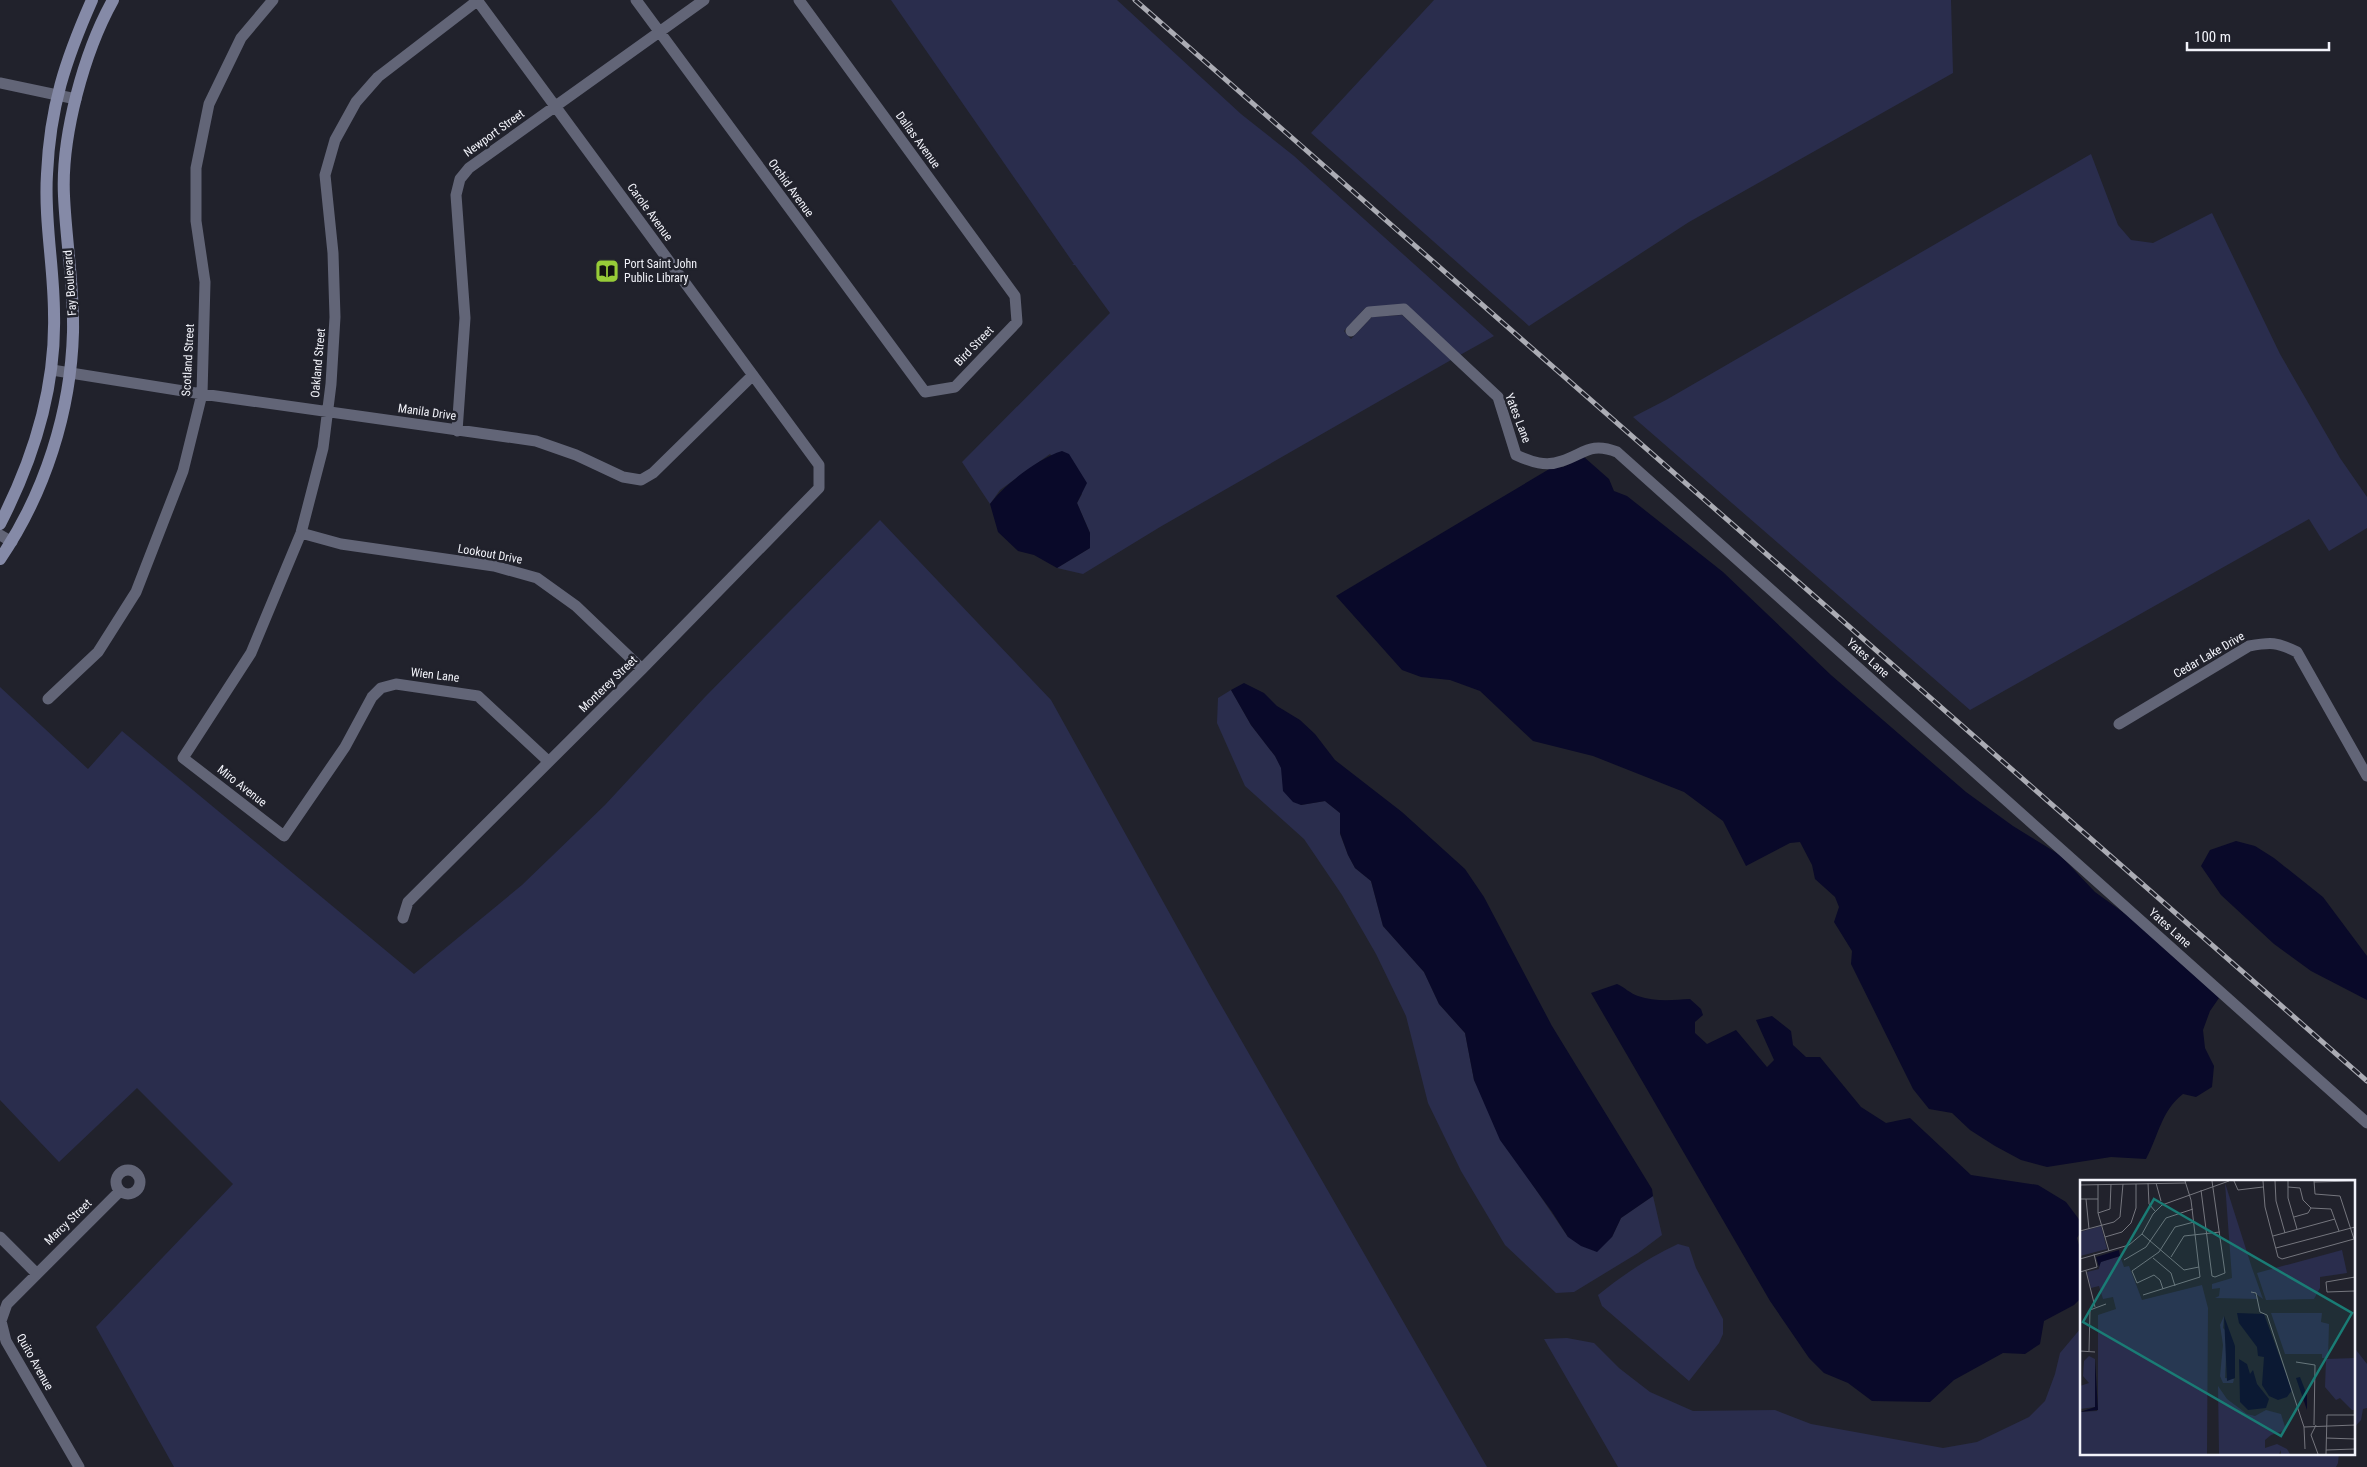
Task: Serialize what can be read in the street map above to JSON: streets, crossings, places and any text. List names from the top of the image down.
{
  "streets": {
    "main road": ["Fay Boulevard"],
    "street": [
      "Newport Street",
      "Dallas Avenue",
      "Orchid Avenue",
      "Carole Avenue",
      "Bird Street",
      "Scotland Street",
      "Oakland Street",
      "Manila Drive",
      "Yates Lane",
      "Lookout Drive",
      "Cedar Lake Drive",
      "Wien Lane",
      "Monterey Street",
      "Miro Avenue",
      "Marcy Street",
      "Quito Avenue"
    ]
  },
  "crossings": [
    ["Newport Street", "Orchid Avenue"],
    ["Newport Street", "Carole Avenue"],
    ["Newport Street", "Manila Drive"],
    ["Dallas Avenue", "Bird Street"],
    ["Orchid Avenue", "Bird Street"],
    ["Carole Avenue", "Oakland Street"],
    ["Carole Avenue", "Manila Drive"],
    ["Carole Avenue", "Monterey Street"],
    ["Fay Boulevard", "Manila Drive"],
    ["Scotland Street", "Manila Drive"],
    ["Oakland Street", "Manila Drive"],
    ["Oakland Street", "Lookout Drive"],
    ["Oakland Street", "Miro Avenue"],
    ["Lookout Drive", "Monterey Street"],
    ["Wien Lane", "Monterey Street"],
    ["Wien Lane", "Miro Avenue"],
    ["Marcy Street", "Quito Avenue"]
  ],
  "places": {
    "library": ["Port Saint John Public Library"]
  },
  "scale_bar": "100 m"
}
